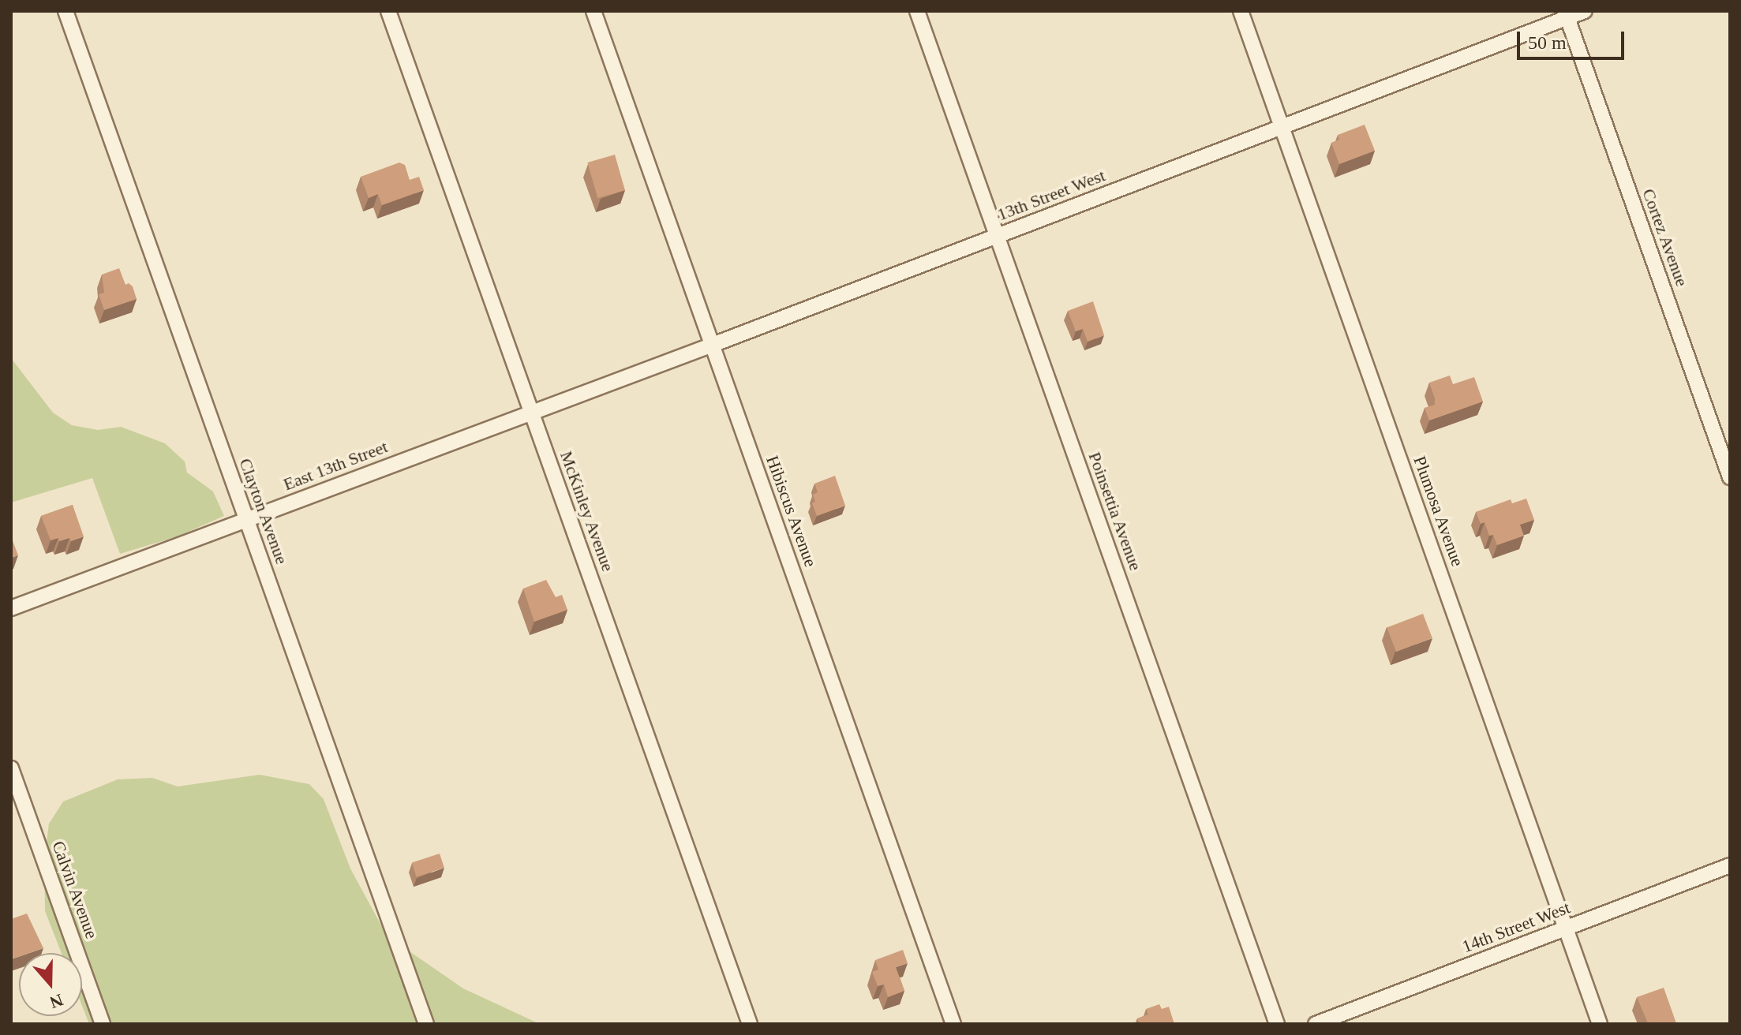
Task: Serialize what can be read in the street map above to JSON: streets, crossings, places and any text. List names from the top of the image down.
{
  "streets": {
    "street": [
      "13th Street West",
      "Cortez Avenue",
      "East 13th Street",
      "Clayton Avenue",
      "McKinley Avenue",
      "Hibiscus Avenue",
      "Poinsettia Avenue",
      "Plumosa Avenue",
      "Calvin Avenue",
      "14th Street West"
    ]
  },
  "crossings": [
    ["13th Street West", "Cortez Avenue"],
    ["13th Street West", "East 13th Street"],
    ["13th Street West", "McKinley Avenue"],
    ["13th Street West", "Hibiscus Avenue"],
    ["13th Street West", "Poinsettia Avenue"],
    ["13th Street West", "Plumosa Avenue"],
    ["East 13th Street", "Clayton Avenue"],
    ["East 13th Street", "McKinley Avenue"],
    ["Plumosa Avenue", "14th Street West"]
  ],
  "scale_bar": "50 m",
  "north": "bottom"
}
